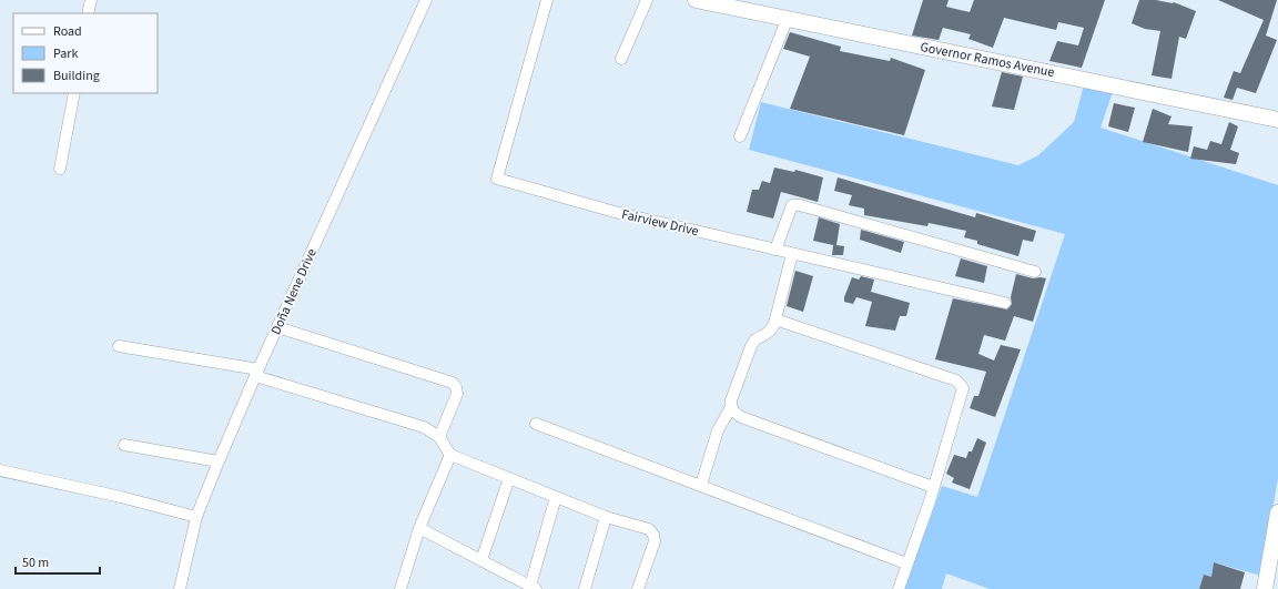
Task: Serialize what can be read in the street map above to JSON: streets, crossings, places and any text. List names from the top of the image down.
{
  "streets": {
    "main road": ["Governor Ramos Avenue"],
    "street": ["Fairview Drive", "Doña Nene Drive"]
  },
  "legend": ["Road", "Park", "Building"],
  "scale_bar": "50 m"
}
